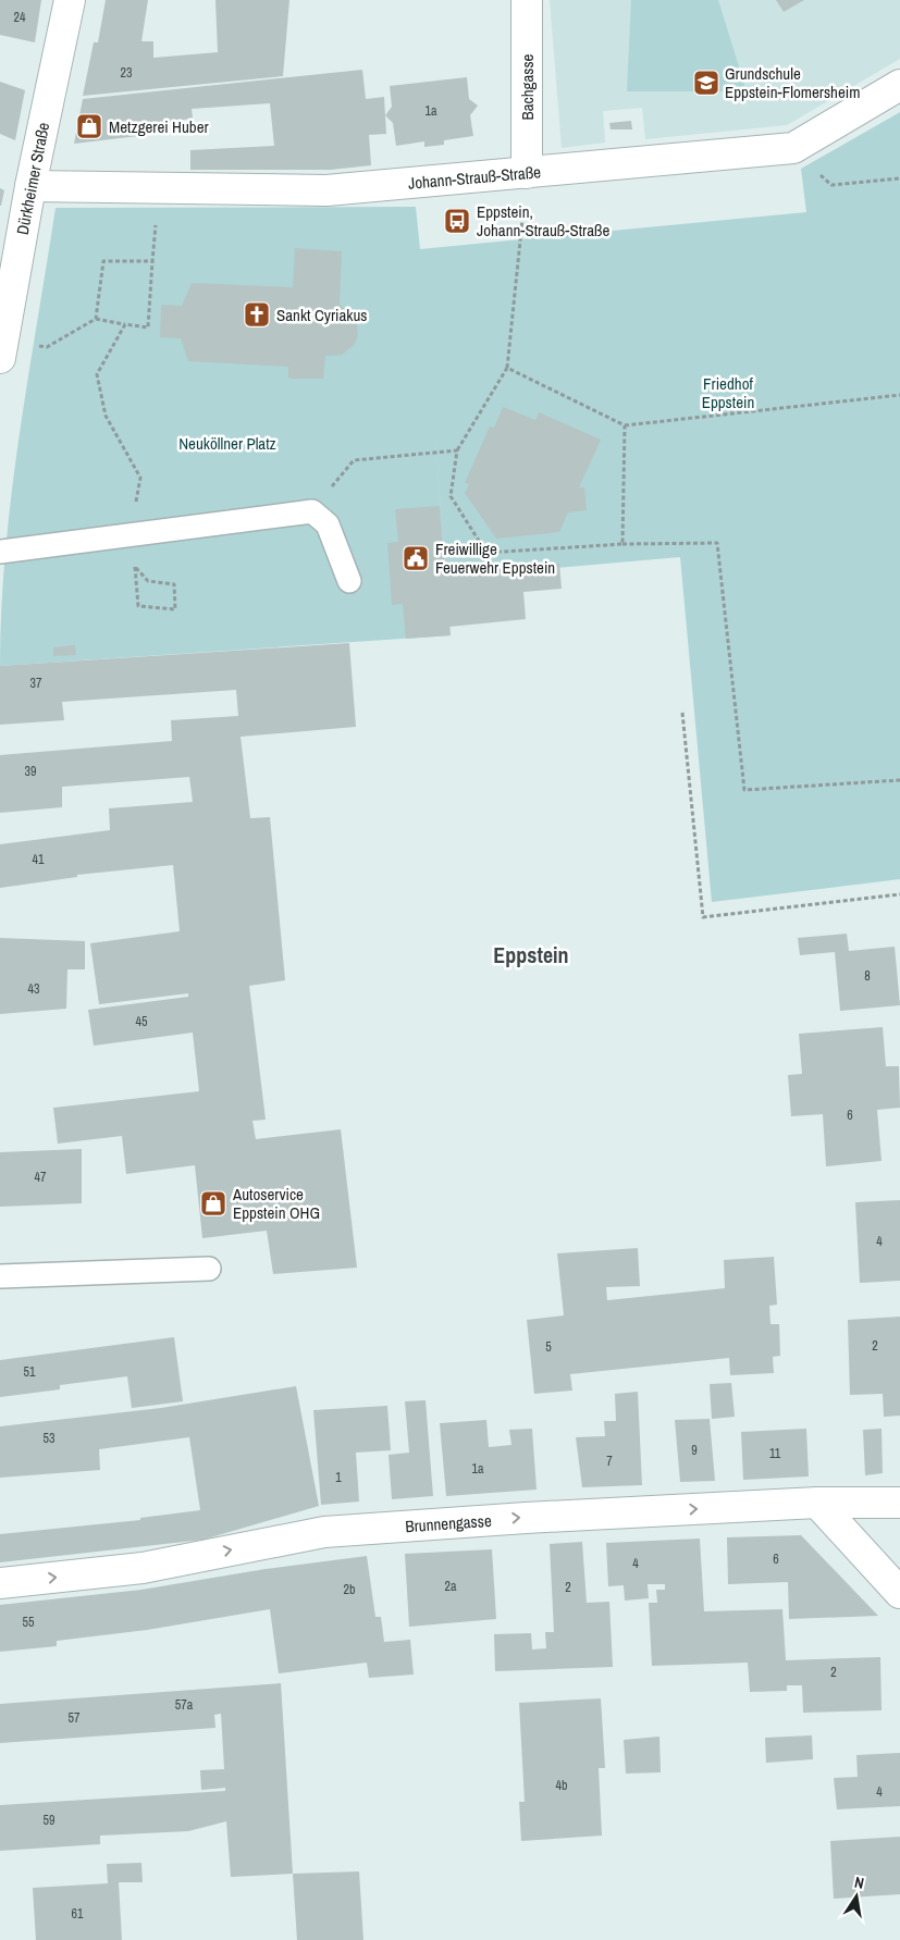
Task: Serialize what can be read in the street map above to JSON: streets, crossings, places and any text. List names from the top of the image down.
{
  "streets": {
    "street": [
      "Bachgasse",
      "Johann-Strauß-Straße",
      "Dürkheimer Straße",
      "Brunnengasse"
    ]
  },
  "crossings": [
    ["Bachgasse", "Johann-Strauß-Straße"],
    ["Johann-Strauß-Straße", "Dürkheimer Straße"]
  ],
  "one_way": ["Brunnengasse"],
  "districts": ["Eppstein"],
  "parks": ["Friedhof Eppstein", "Neuköllner Platz"],
  "places": {
    "school or university": ["Grundschule Eppstein-Flomersheim"],
    "shop": ["Metzgerei Huber", "Autoservice Eppstein OHG"],
    "bus stop": ["Eppstein, Johann-Strauß-Straße"],
    "church": ["Sankt Cyriakus"],
    "public building": ["Freiwillige Feuerwehr Eppstein"]
  },
  "house_numbers": [
    "24",
    "23",
    "1a",
    "37",
    "39",
    "41",
    "8",
    "43",
    "45",
    "6",
    "47",
    "4",
    "2",
    "5",
    "51",
    "53",
    "9",
    "11",
    "7",
    "1a",
    "1",
    "6",
    "4",
    "2a",
    "2",
    "2b",
    "55",
    "2",
    "57a",
    "57",
    "4b",
    "4",
    "59",
    "61"
  ],
  "north": "top"
}
